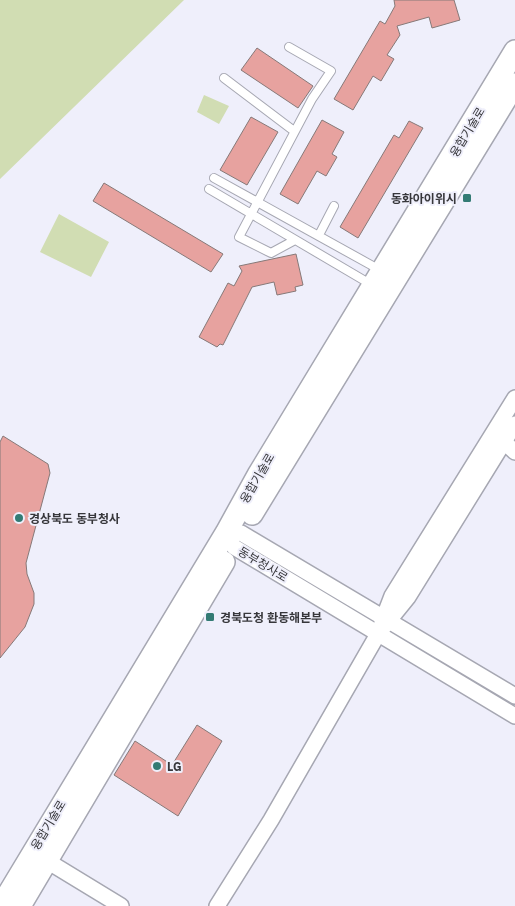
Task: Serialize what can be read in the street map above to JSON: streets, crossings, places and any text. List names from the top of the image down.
{
  "streets": {
    "street": ["융합기술로", "동부청사로"]
  },
  "crossings": [
    ["융합기술로", "동부청사로"]
  ],
  "places": {
    "transit": ["동화아이위시", "경북도청 환동해본부"],
    "other": ["경상북도 동부청사", "LG"]
  }
}
